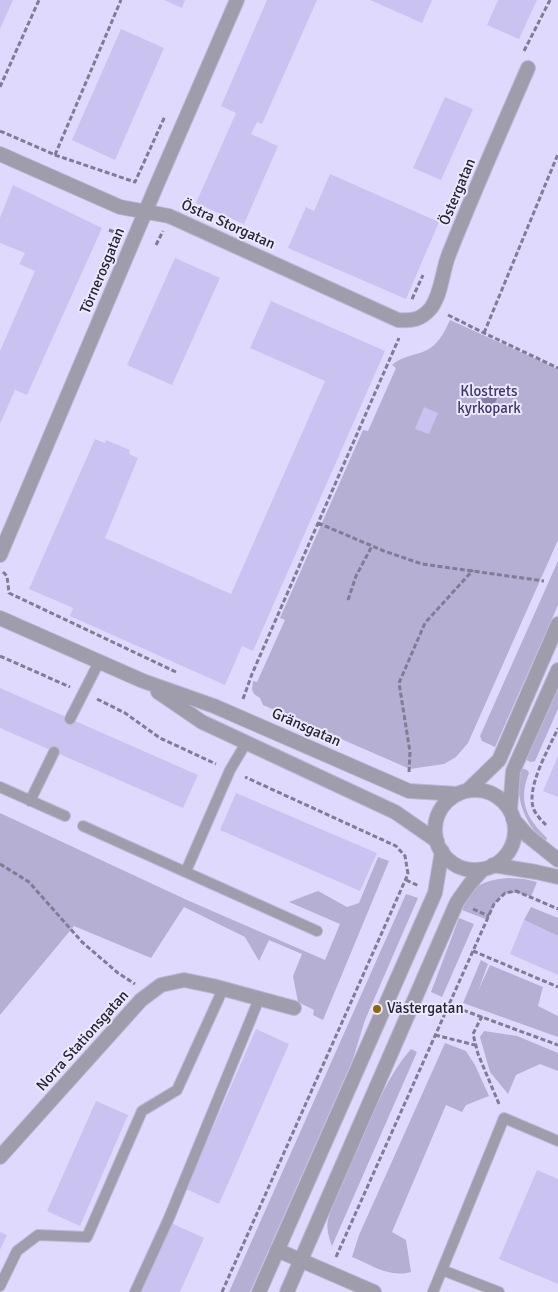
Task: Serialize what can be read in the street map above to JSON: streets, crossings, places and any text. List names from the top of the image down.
{
  "streets": {
    "street": [
      "Östergatan",
      "Östra Storgatan",
      "Törnerosgatan",
      "Gränsgatan",
      "Norra Stationsgatan"
    ]
  },
  "crossings": [
    ["Östra Storgatan", "Törnerosgatan"]
  ],
  "parks": ["Klostrets kyrkopark"],
  "places": ["Västergatan"]
}
